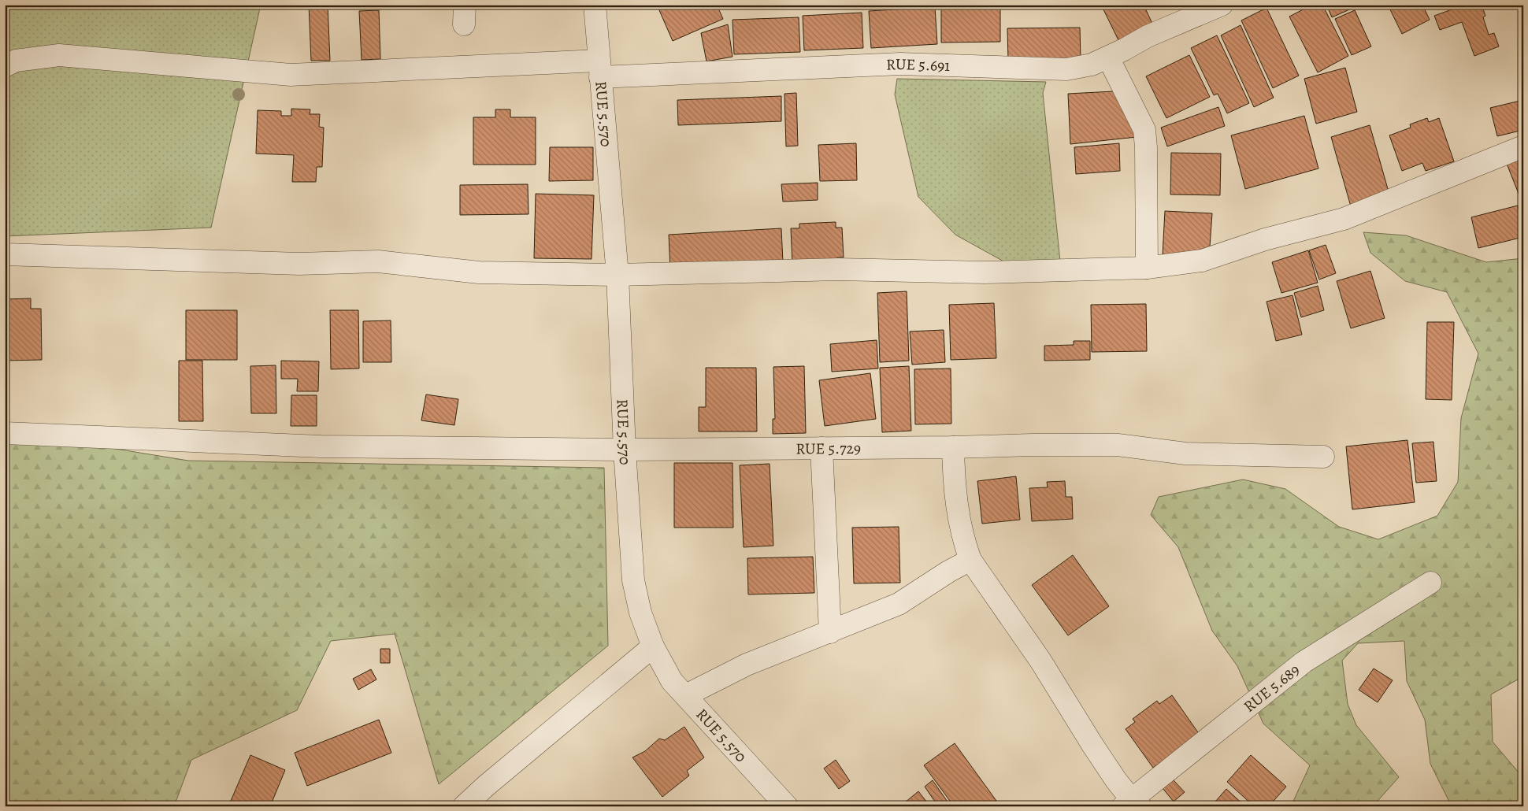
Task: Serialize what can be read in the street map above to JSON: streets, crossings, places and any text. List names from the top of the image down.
{
  "streets": {
    "street": [
      "RUE 5.691",
      "RUE 5.570",
      "RUE 5.729",
      "RUE 5.689"
    ]
  },
  "crossings": [
    ["RUE 5.691", "RUE 5.570"],
    ["RUE 5.570", "RUE 5.729"]
  ]
}
